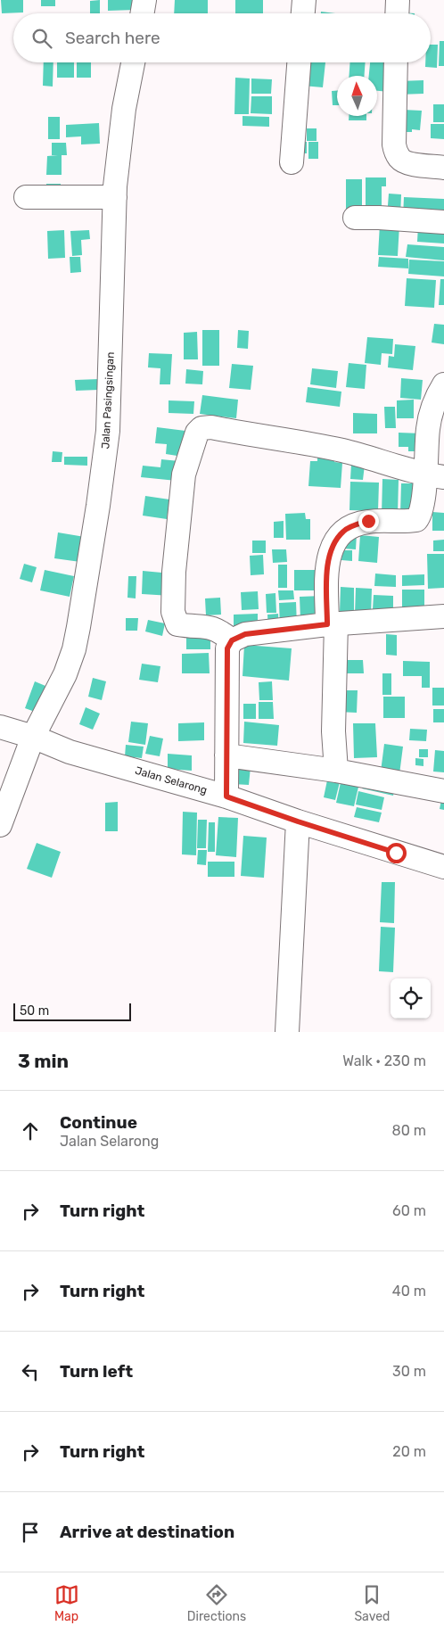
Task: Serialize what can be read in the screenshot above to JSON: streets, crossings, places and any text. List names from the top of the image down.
{
  "streets": {
    "street": ["Jalan Pasingsingan", "Jalan Selarong"]
  },
  "crossings": [
    ["Jalan Pasingsingan", "Jalan Selarong"]
  ],
  "scale_bar": "50 m",
  "north": "top",
  "page": {
    "search": "Search here",
    "scale": "50 m",
    "heading": ["3 min", "Walk · 230 m"],
    "list": [
      ["Continue", "Jalan Selarong", "80 m"],
      ["Turn right", "60 m"],
      ["Turn right", "40 m"],
      ["Turn left", "30 m"],
      ["Turn right", "20 m"],
      "Arrive at destination"
    ],
    "nav": ["Map", "Directions", "Saved"]
  }
}
